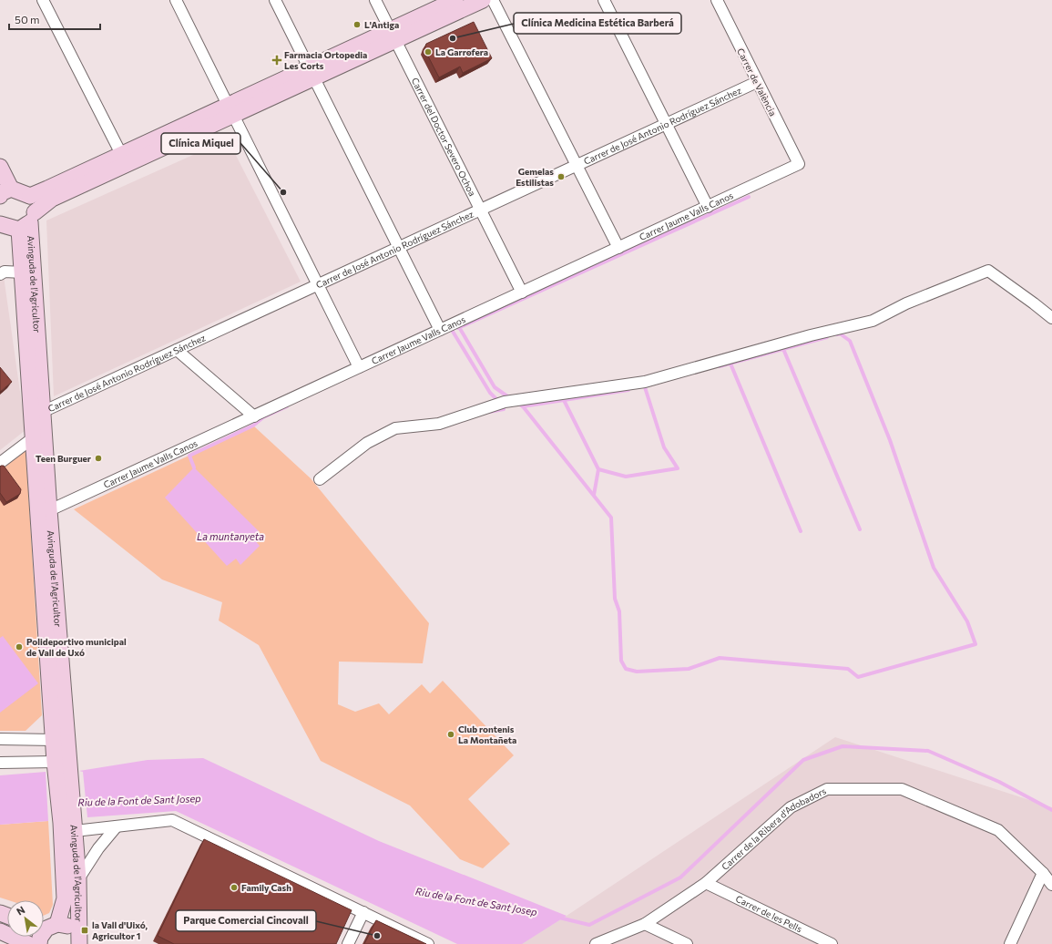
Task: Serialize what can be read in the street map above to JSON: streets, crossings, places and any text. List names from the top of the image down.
{
  "streets": {
    "street": [
      "Carrer de València",
      "Carrer de José Antonio Rodríguez Sánchez",
      "Carrer del Doctor Severo Ochoa",
      "Carrer Jaume Valls Canos",
      "Avinguda de l'Agricultor",
      "Carrer de la Ribera d'Adobadors",
      "Carrer de les Pells"
    ]
  },
  "crossings": [
    ["Carrer de València", "Carrer de José Antonio Rodríguez Sánchez"],
    ["Carrer de València", "Carrer Jaume Valls Canos"],
    ["Carrer de José Antonio Rodríguez Sánchez", "Carrer del Doctor Severo Ochoa"],
    ["Carrer de José Antonio Rodríguez Sánchez", "Avinguda de l'Agricultor"],
    ["Carrer del Doctor Severo Ochoa", "Carrer Jaume Valls Canos"],
    ["Carrer Jaume Valls Canos", "Avinguda de l'Agricultor"],
    ["Carrer de la Ribera d'Adobadors", "Carrer de les Pells"]
  ],
  "water": ["La muntanyeta", "Riu de la Font de Sant Josep"],
  "places": {
    "other": [
      "L'Antiga",
      "Clínica Medicina Estética Barberá",
      "La Garrofera",
      "Gemelas Estilistas",
      "Clínica Miquel",
      "Teen Burguer",
      "Polideportivo municipal de Vall de Uxó",
      "Club rontenis La Montañeta",
      "Family Cash",
      "Parque Comercial Cincovall"
    ],
    "health": ["Farmacia Ortopedia Les Corts"],
    "transit": ["la Vall d'Uixó, Agricultor 1"]
  },
  "scale_bar": "50 m",
  "north": "top left"
}
